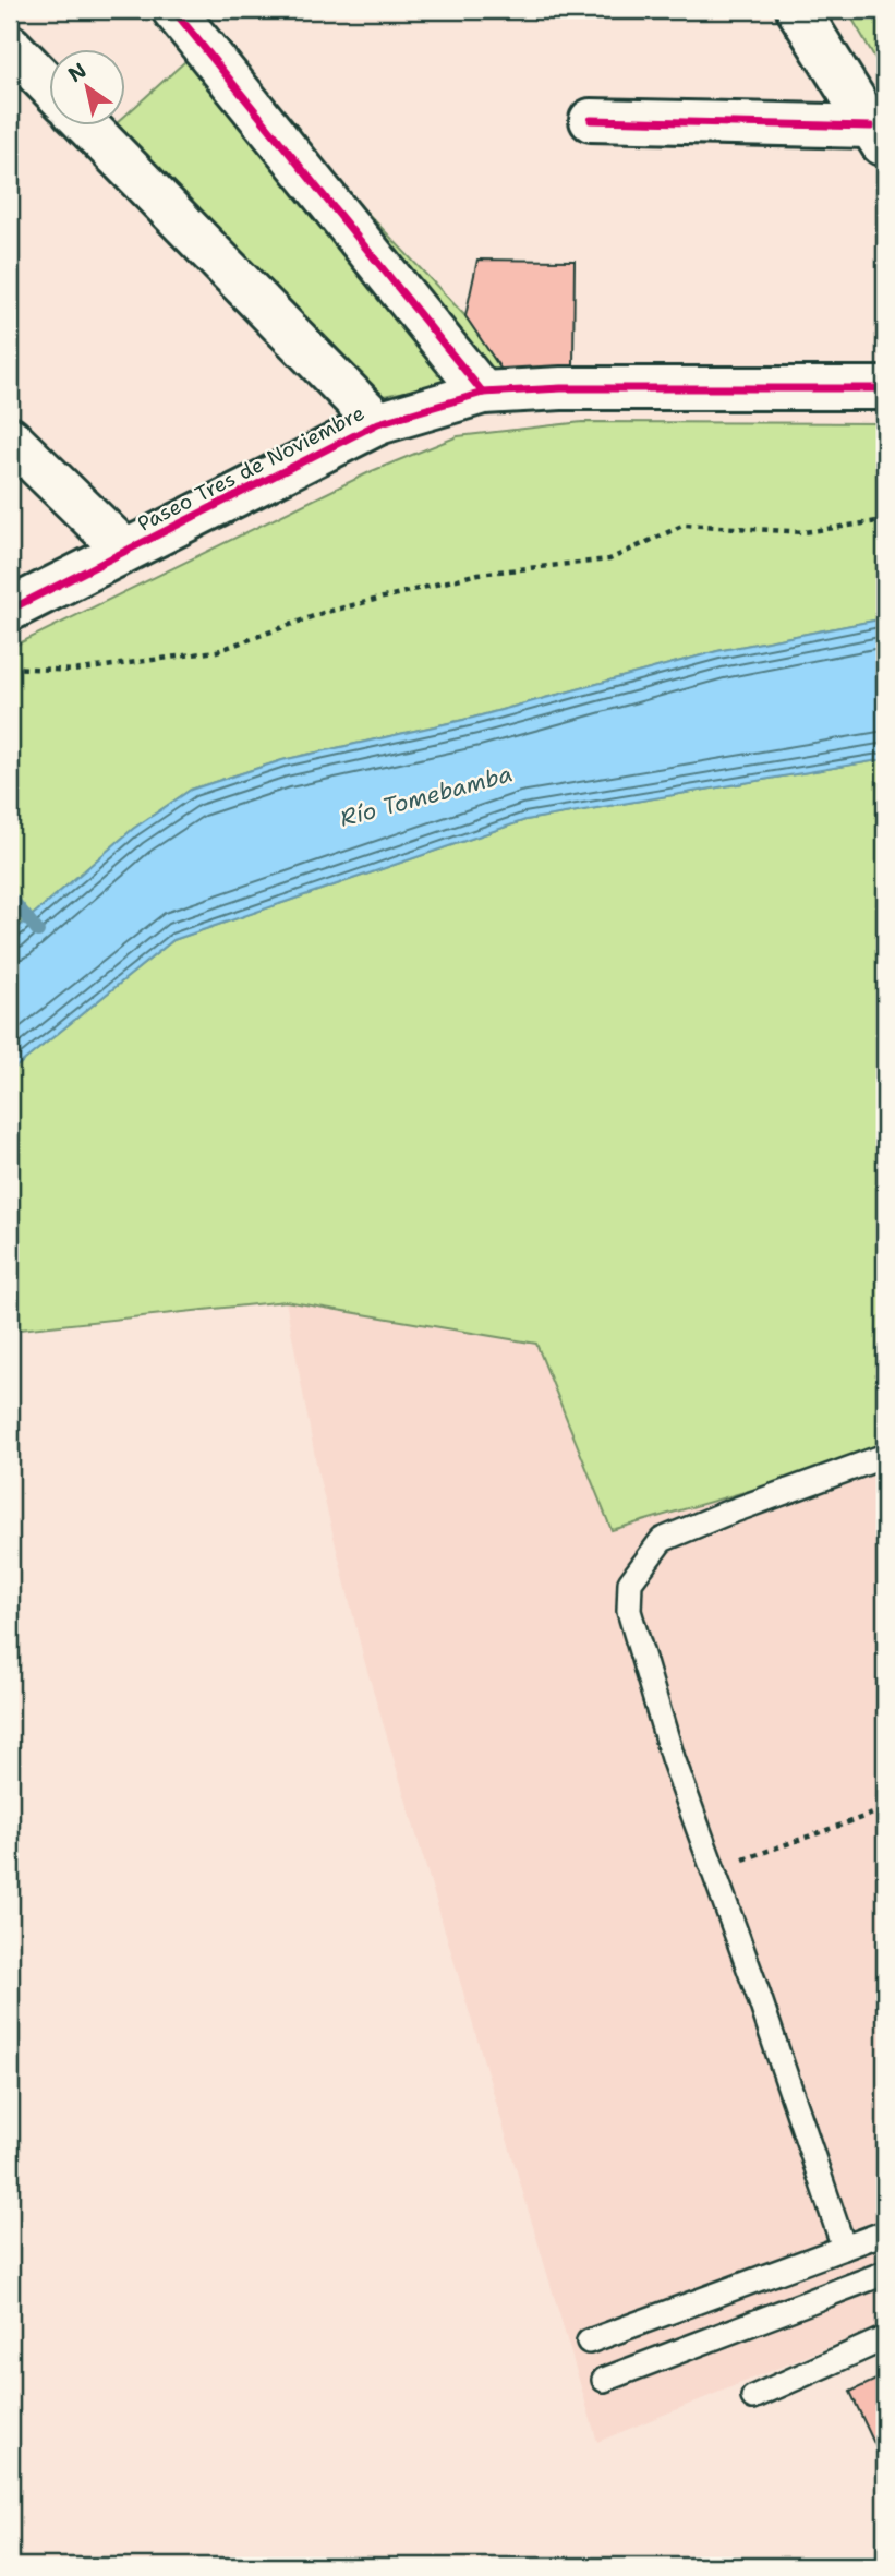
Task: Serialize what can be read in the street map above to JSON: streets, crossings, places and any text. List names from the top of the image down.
{
  "streets": {
    "street": ["Paseo Tres de Noviembre"]
  },
  "water": ["Río Tomebamba"],
  "north": "top left"
}
